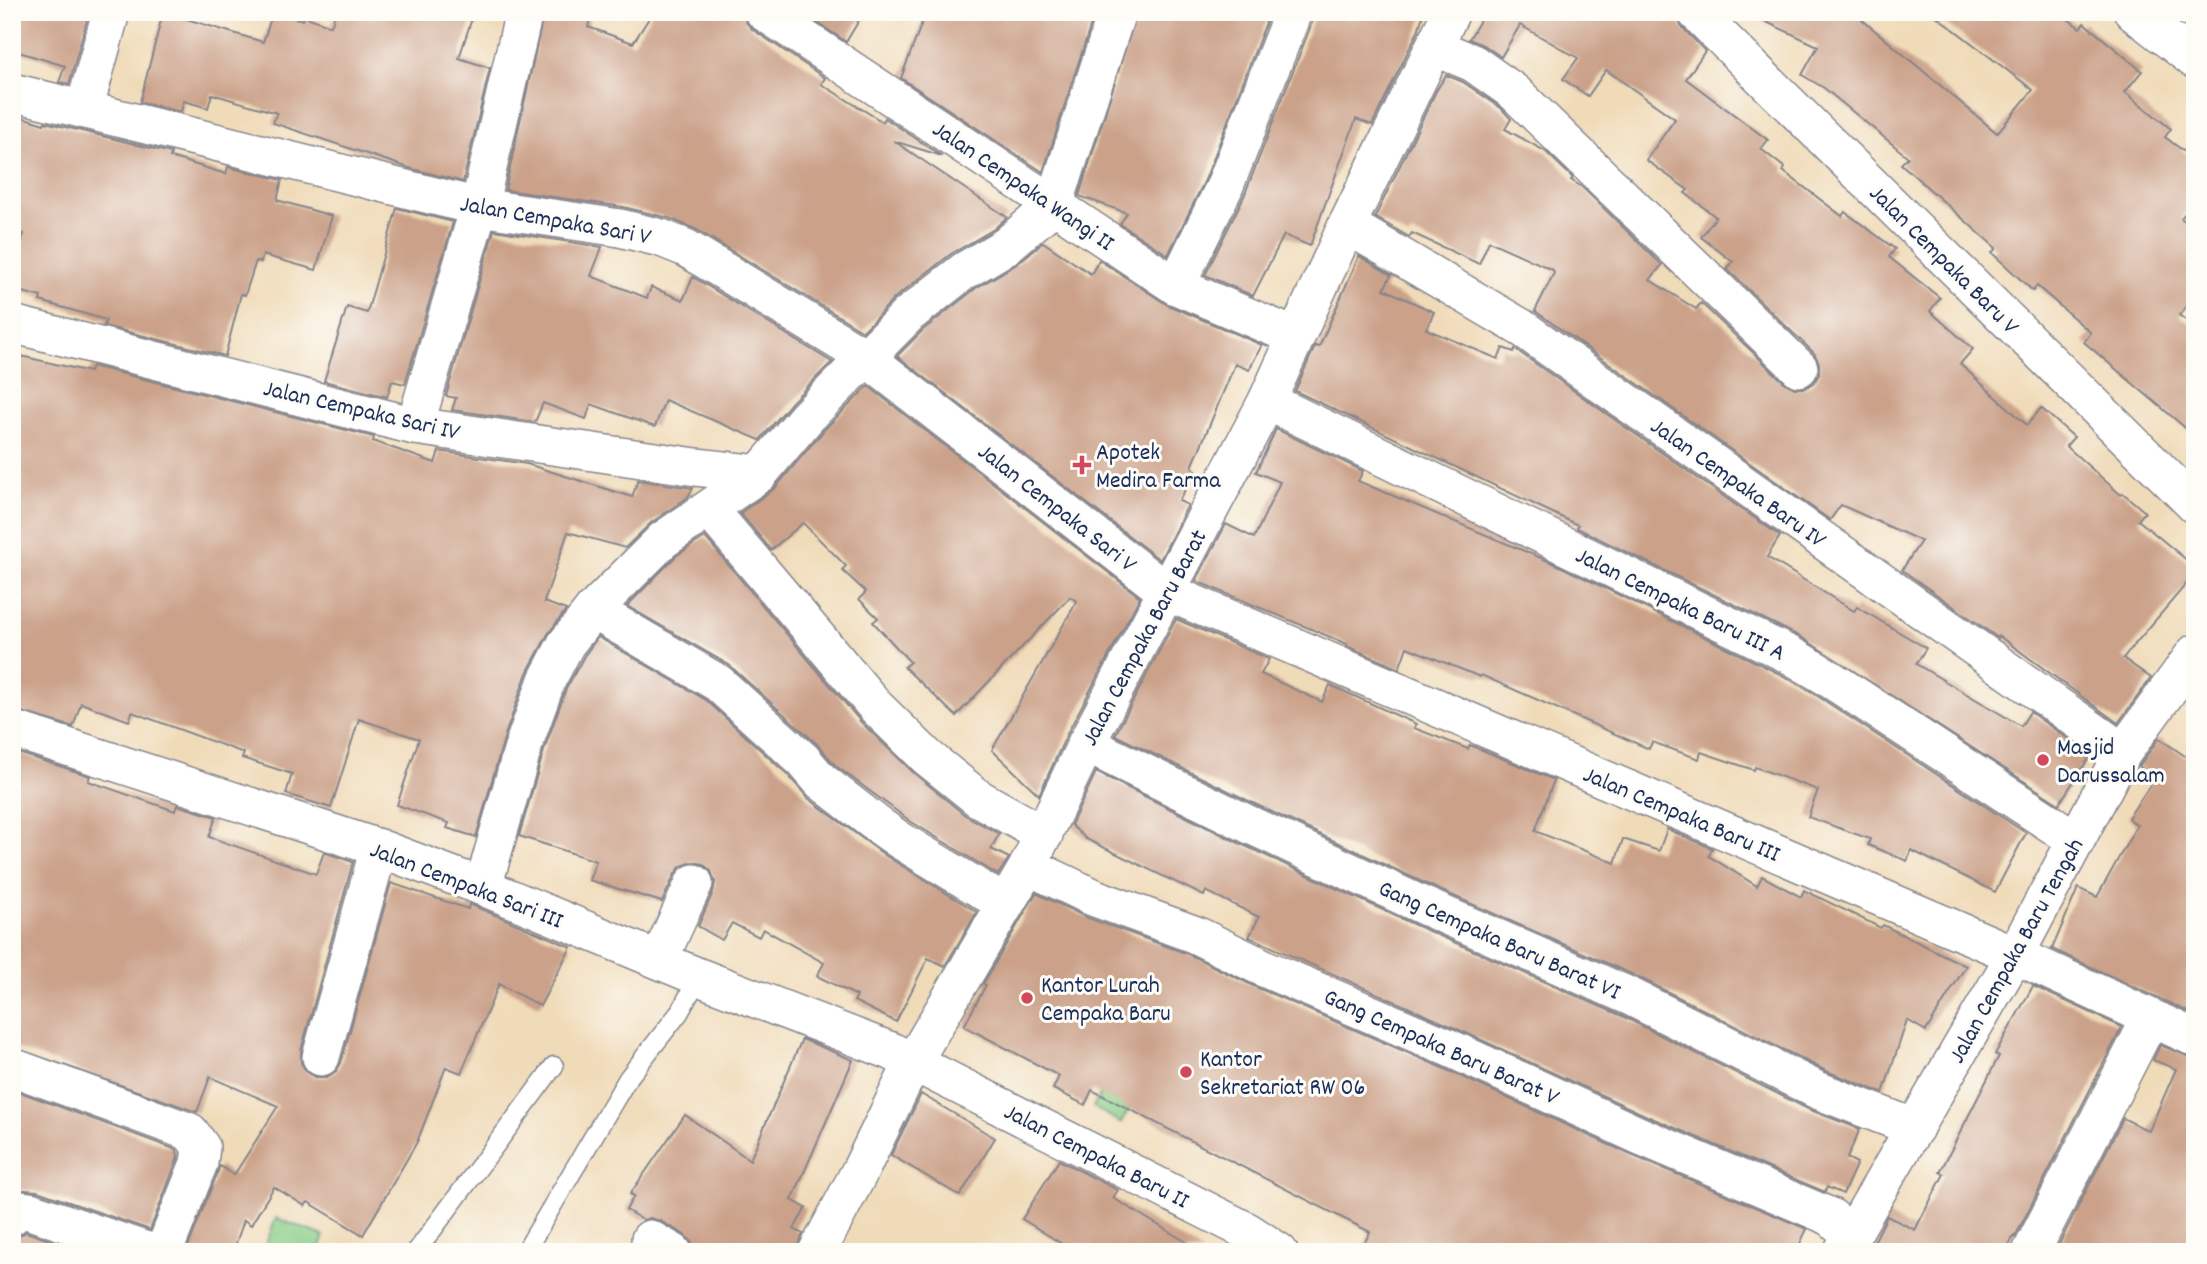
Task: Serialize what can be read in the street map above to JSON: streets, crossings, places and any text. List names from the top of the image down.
{
  "streets": {
    "street": [
      "Jalan Cempaka Wangi II",
      "Jalan Cempaka Sari V",
      "Jalan Cempaka Baru V",
      "Jalan Cempaka Sari IV",
      "Jalan Cempaka Baru IV",
      "Jalan Cempaka Baru III A",
      "Jalan Cempaka Baru Barat",
      "Jalan Cempaka Baru III",
      "Jalan Cempaka Sari III",
      "Gang Cempaka Baru Barat VI",
      "Jalan Cempaka Baru Tengah",
      "Gang Cempaka Baru Barat V",
      "Jalan Cempaka Baru II"
    ]
  },
  "crossings": [
    ["Jalan Cempaka Wangi II", "Jalan Cempaka Baru Barat"],
    ["Jalan Cempaka Sari V", "Jalan Cempaka Baru Barat"],
    ["Jalan Cempaka Sari V", "Jalan Cempaka Baru III"],
    ["Jalan Cempaka Baru IV", "Jalan Cempaka Baru Barat"],
    ["Jalan Cempaka Baru IV", "Jalan Cempaka Baru Tengah"],
    ["Jalan Cempaka Baru III A", "Jalan Cempaka Baru Barat"],
    ["Jalan Cempaka Baru III A", "Jalan Cempaka Baru Tengah"],
    ["Jalan Cempaka Baru Barat", "Jalan Cempaka Baru III"],
    ["Jalan Cempaka Baru Barat", "Jalan Cempaka Sari III"],
    ["Jalan Cempaka Baru Barat", "Gang Cempaka Baru Barat VI"],
    ["Jalan Cempaka Baru Barat", "Gang Cempaka Baru Barat V"],
    ["Jalan Cempaka Baru Barat", "Jalan Cempaka Baru II"],
    ["Jalan Cempaka Baru III", "Jalan Cempaka Baru Tengah"],
    ["Jalan Cempaka Sari III", "Jalan Cempaka Baru II"],
    ["Gang Cempaka Baru Barat VI", "Jalan Cempaka Baru Tengah"],
    ["Jalan Cempaka Baru Tengah", "Gang Cempaka Baru Barat V"]
  ],
  "places": {
    "health": ["Apotek Medira Farma"],
    "other": ["Masjid Darussalam", "Kantor Lurah Cempaka Baru", "Kantor Sekretariat RW 06"]
  }
}
